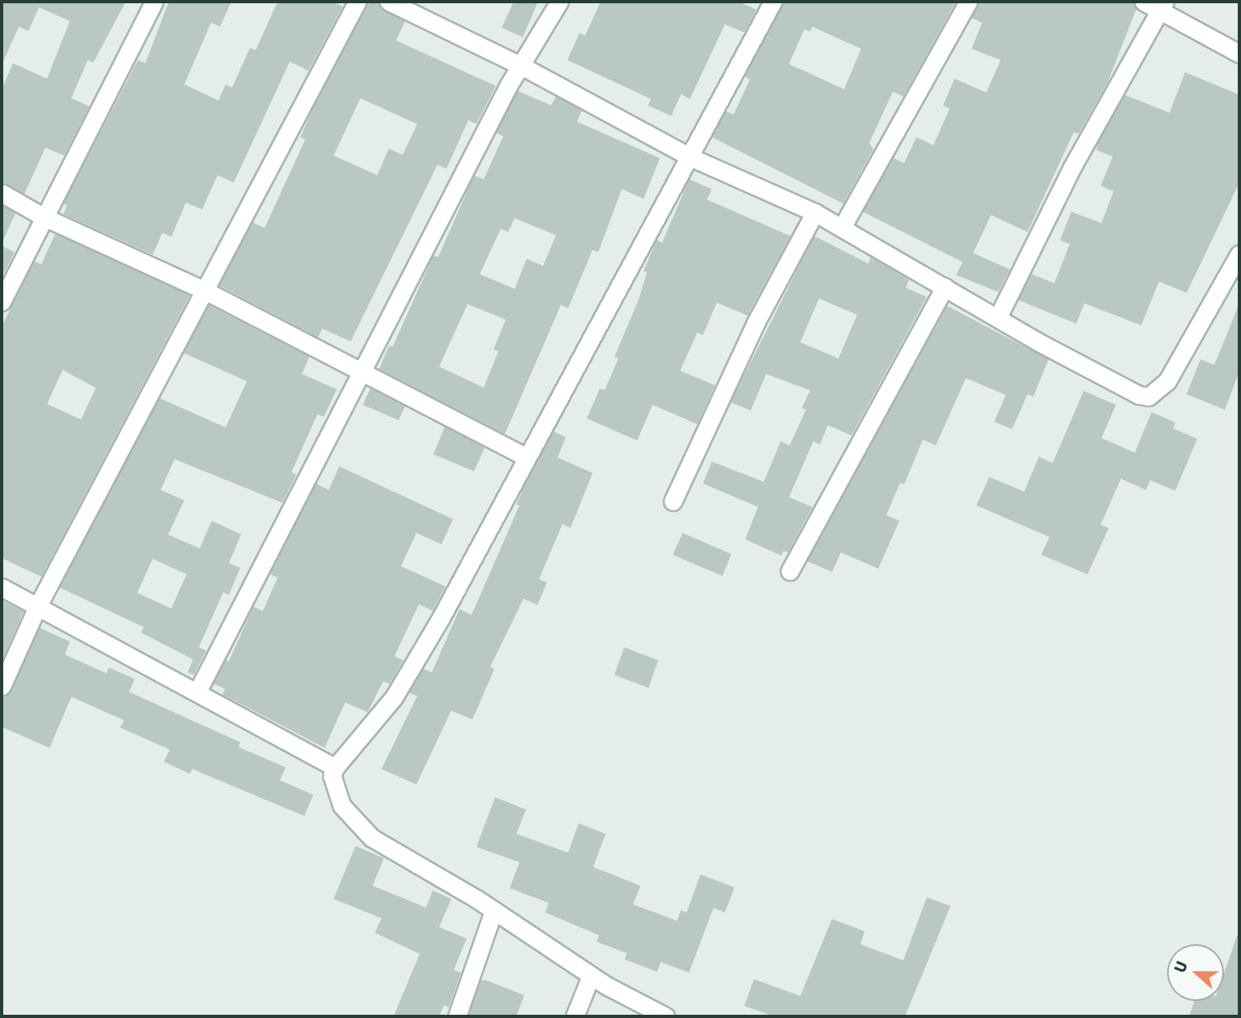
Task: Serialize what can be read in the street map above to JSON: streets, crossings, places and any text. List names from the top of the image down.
{
  "north": "left"
}
